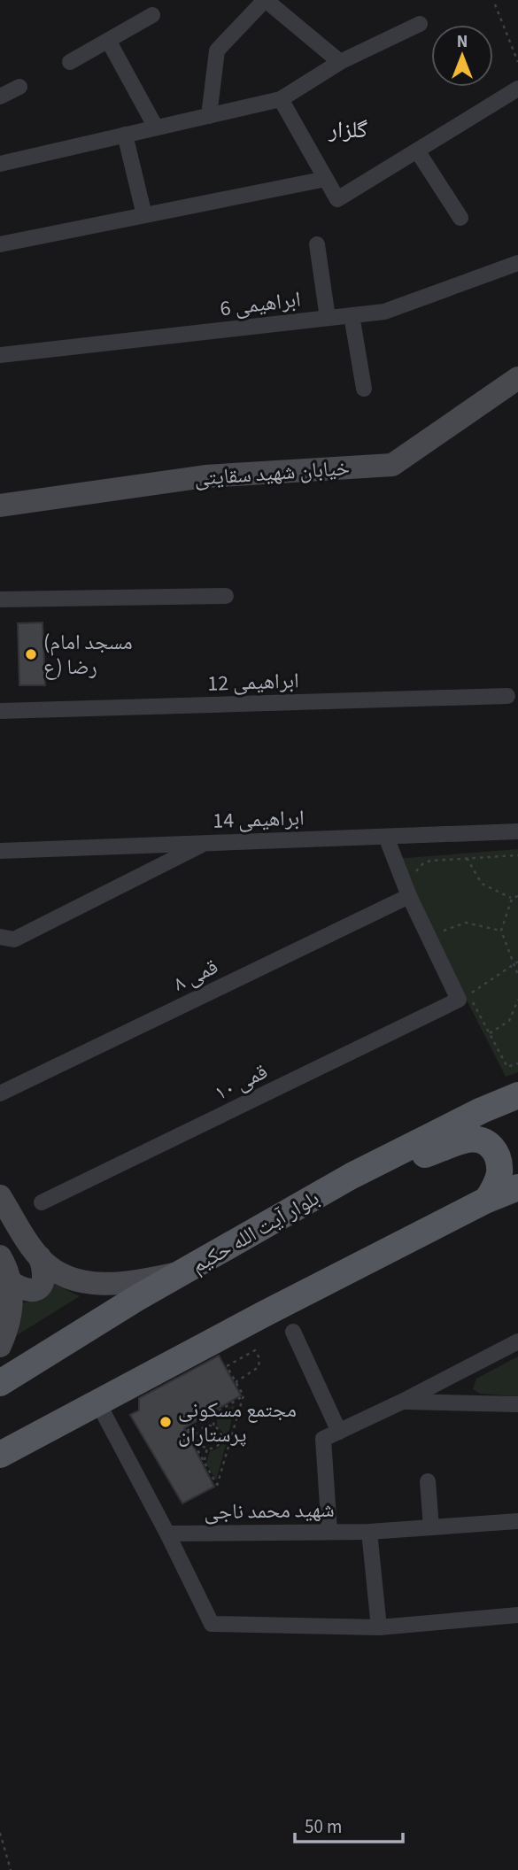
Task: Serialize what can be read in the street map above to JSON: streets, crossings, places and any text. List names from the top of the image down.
{
  "streets": {
    "main road": ["خیابان شهید سقایتی", "بلوار آیت الله حکیم"],
    "street": [
      "ابراهیمی 6",
      "ابراهیمی 12",
      "ابراهیمی 14",
      "قمی ۸",
      "قمی ۱۰",
      "شهید محمد ناجی"
    ]
  },
  "crossings": [
    ["قمی ۸", "قمی ۱۰"]
  ],
  "districts": ["گلزار"],
  "places": ["(مسجد امام رضا (ع", "مجتمع مسکونی پرستاران"],
  "scale_bar": "50 m",
  "north": "top"
}
